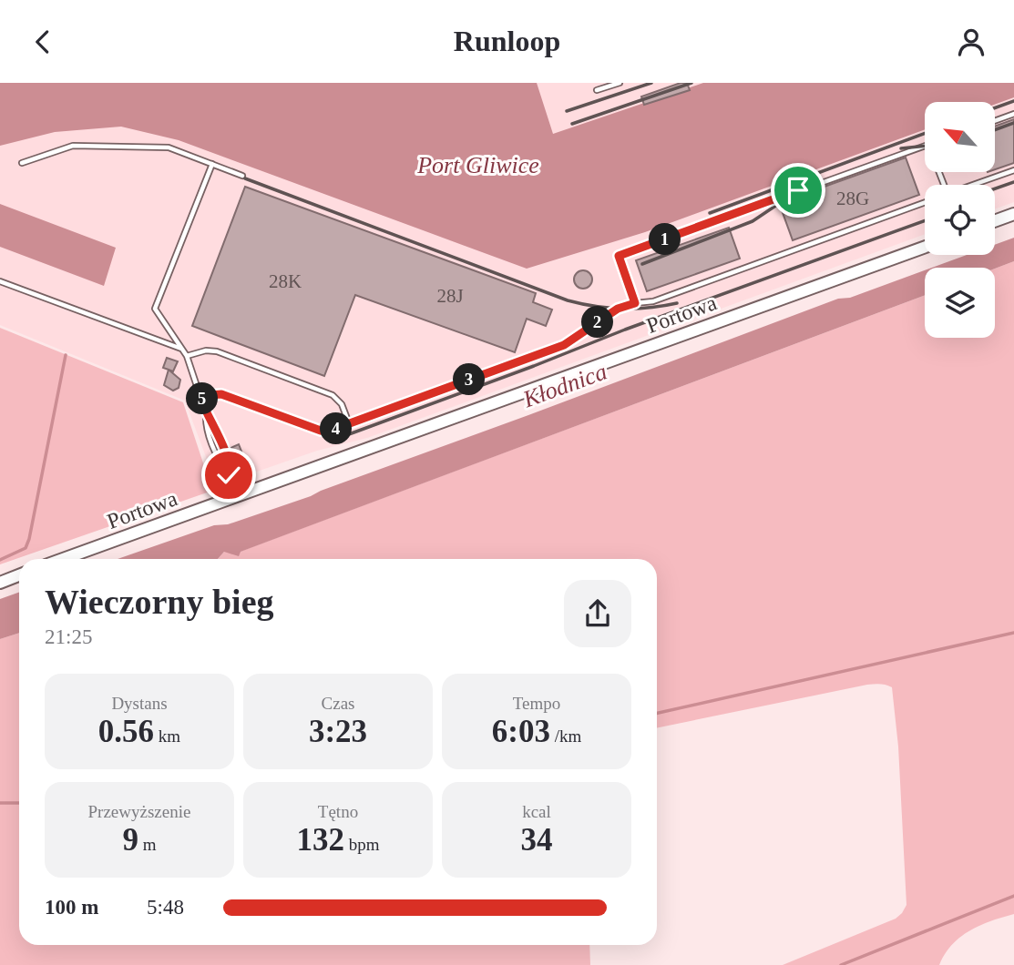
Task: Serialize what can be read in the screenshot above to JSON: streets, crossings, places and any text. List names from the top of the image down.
{
  "streets": {
    "street": ["Portowa"]
  },
  "water": ["Port Gliwice", "Kłodnica"],
  "house_numbers": ["28G", "28K", "28J"],
  "north": "top left",
  "page": {
    "header": "Runloop",
    "pins": [
      "1",
      "2",
      "3",
      "5",
      "4"
    ],
    "heading": ["Wieczorny bieg", "21:25"],
    "stats": [
      ["Dystans", "0.56 km"],
      ["Czas", "3:23"],
      ["Tempo", "6:03 /km"],
      ["Przewyższenie", "9 m"],
      ["Tętno", "132 bpm"],
      ["kcal", "34"]
    ],
    "list": [
      {
        "name": "100 m",
        "note": "5:48"
      }
    ]
  }
}
